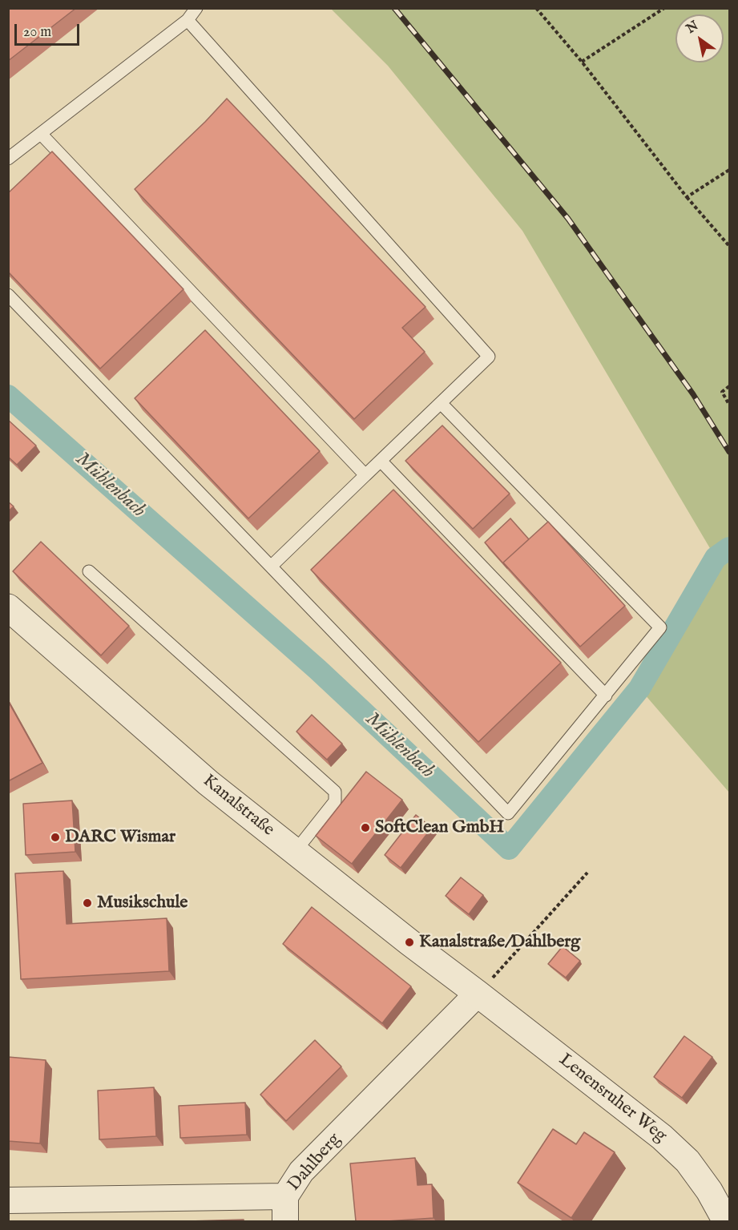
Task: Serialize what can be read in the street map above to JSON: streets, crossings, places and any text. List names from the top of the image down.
{
  "streets": {
    "street": ["Kanalstraße", "Lenensruher Weg", "Dahlberg"]
  },
  "crossings": [
    ["Kanalstraße", "Lenensruher Weg"],
    ["Kanalstraße", "Dahlberg"],
    ["Lenensruher Weg", "Dahlberg"]
  ],
  "water": ["Mühlenbach"],
  "places": [
    "SoftClean GmbH",
    "DARC Wismar",
    "Musikschule",
    "Kanalstraße/Dahlberg"
  ],
  "scale_bar": "20 m",
  "north": "top left"
}
